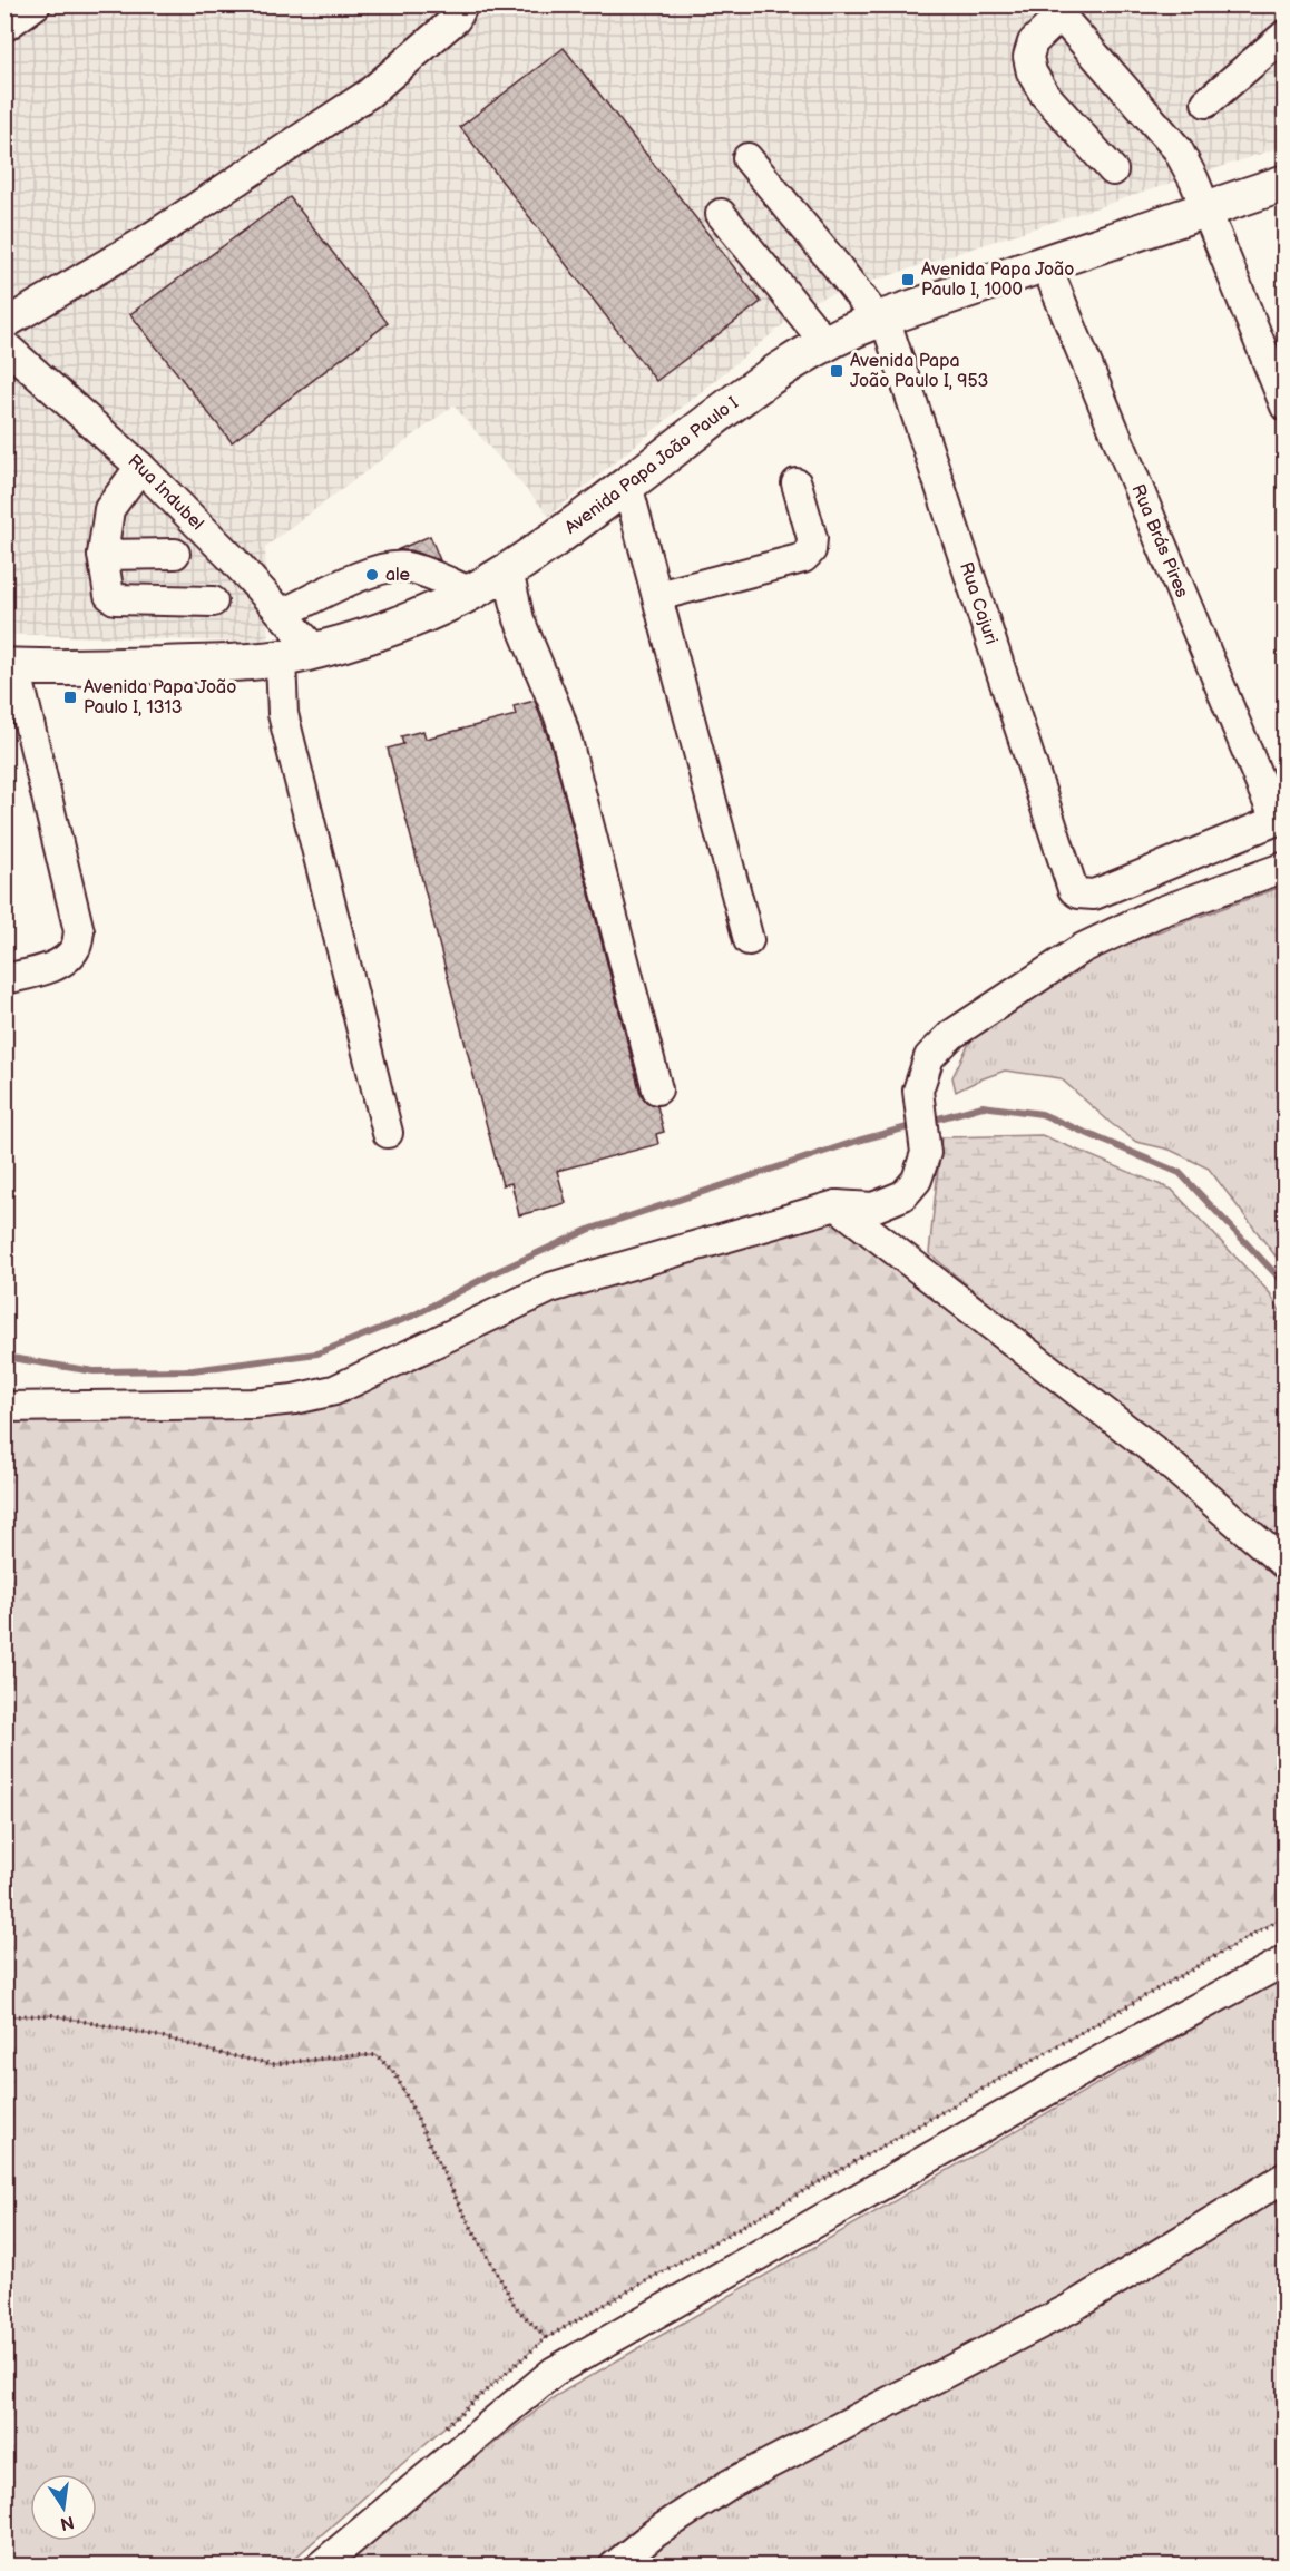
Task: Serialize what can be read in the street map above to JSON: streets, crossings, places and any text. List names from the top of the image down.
{
  "streets": {
    "main road": ["Avenida Papa João Paulo I"],
    "street": ["Rua Indubel", "Rua Brás Pires", "Rua Cajuri"]
  },
  "crossings": [
    ["Avenida Papa João Paulo I", "Rua Indubel"],
    ["Avenida Papa João Paulo I", "Rua Brás Pires"],
    ["Avenida Papa João Paulo I", "Rua Cajuri"],
    ["Rua Brás Pires", "Rua Cajuri"]
  ],
  "places": {
    "transit": ["Avenida Papa João Paulo I, 1000", "Avenida Papa João Paulo I, 953", "Avenida Papa João Paulo I, 1313"],
    "other": ["ale"]
  },
  "north": "bottom"
}
